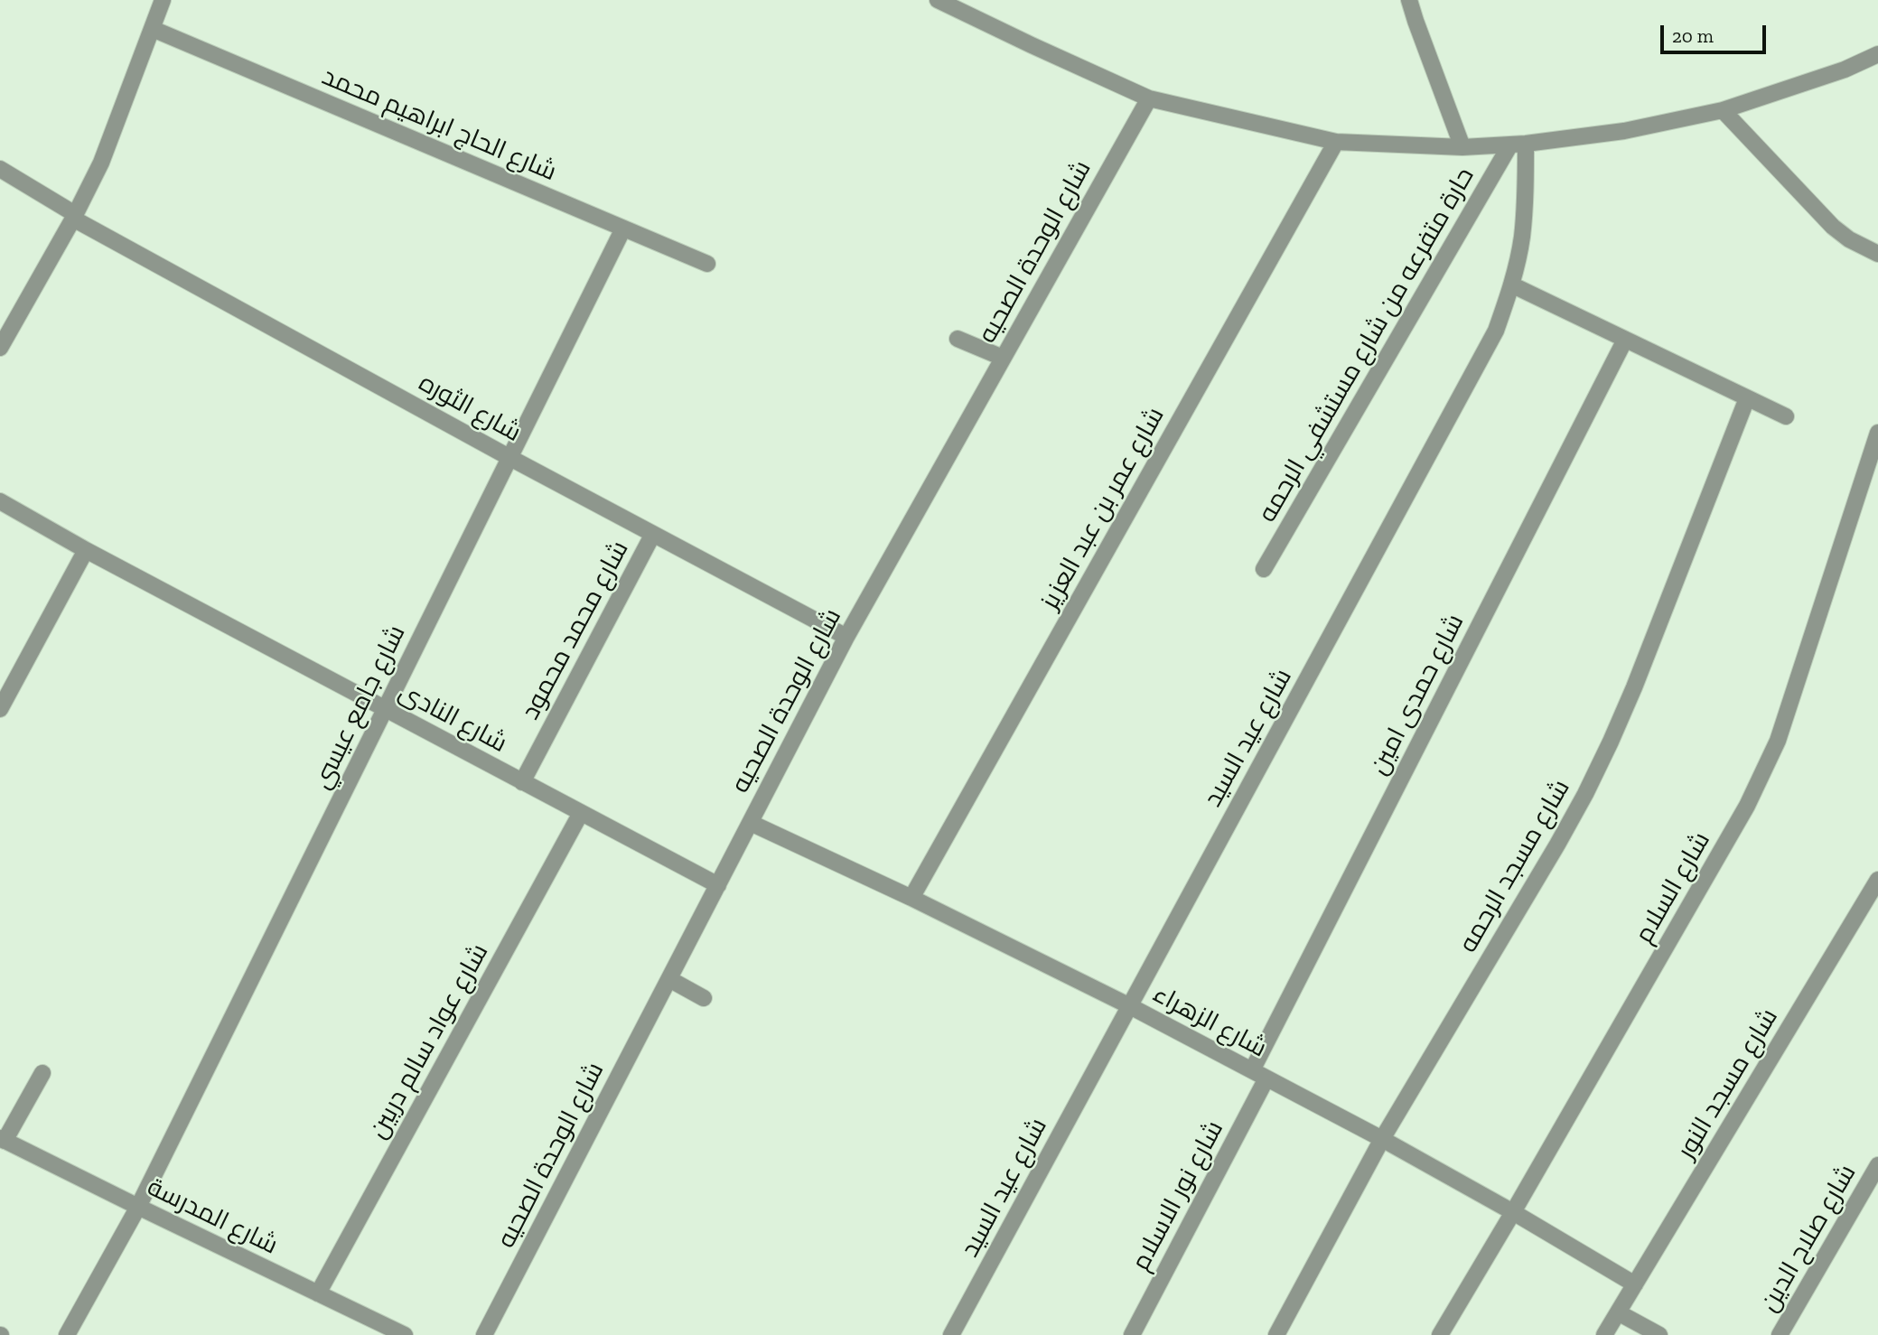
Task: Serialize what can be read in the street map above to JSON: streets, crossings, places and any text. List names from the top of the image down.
{
  "streets": {
    "street": [
      "شارع الحاج ابراهيم محمد",
      "شارع الوحدة الصحيه",
      "حارة متفرعه من شارع مستشفي الرحمه",
      "شارع الثوره",
      "شارع عمر بن عبد العزيز",
      "شارع محمد محمود",
      "شارع حمدى امين",
      "شارع جامع عيسي",
      "شارع النادى",
      "شارع عيد السيد",
      "شارع مسجد الرحمه",
      "شارع السلام",
      "شارع الزهراء",
      "شارع عواد سالم دربين",
      "شارع مسجد النور",
      "شارع نور الاسلام",
      "شارع المدرسة",
      "شارع صلاح الدين"
    ]
  },
  "crossings": [
    ["شارع الحاج ابراهيم محمد", "شارع جامع عيسي"],
    ["شارع الوحدة الصحيه", "شارع الثوره"],
    ["شارع الوحدة الصحيه", "شارع النادى"],
    ["شارع الوحدة الصحيه", "شارع الزهراء"],
    ["حارة متفرعه من شارع مستشفي الرحمه", "شارع عيد السيد"],
    ["شارع الثوره", "شارع محمد محمود"],
    ["شارع الثوره", "شارع جامع عيسي"],
    ["شارع عمر بن عبد العزيز", "شارع الزهراء"],
    ["شارع محمد محمود", "شارع النادى"],
    ["شارع حمدى امين", "شارع الزهراء"],
    ["شارع حمدى امين", "شارع نور الاسلام"],
    ["شارع جامع عيسي", "شارع النادى"],
    ["شارع جامع عيسي", "شارع المدرسة"],
    ["شارع النادى", "شارع عواد سالم دربين"],
    ["شارع عيد السيد", "شارع الزهراء"],
    ["شارع مسجد الرحمه", "شارع الزهراء"],
    ["شارع السلام", "شارع الزهراء"],
    ["شارع الزهراء", "شارع مسجد النور"],
    ["شارع الزهراء", "شارع نور الاسلام"],
    ["شارع عواد سالم دربين", "شارع المدرسة"]
  ],
  "scale_bar": "20 m"
}
